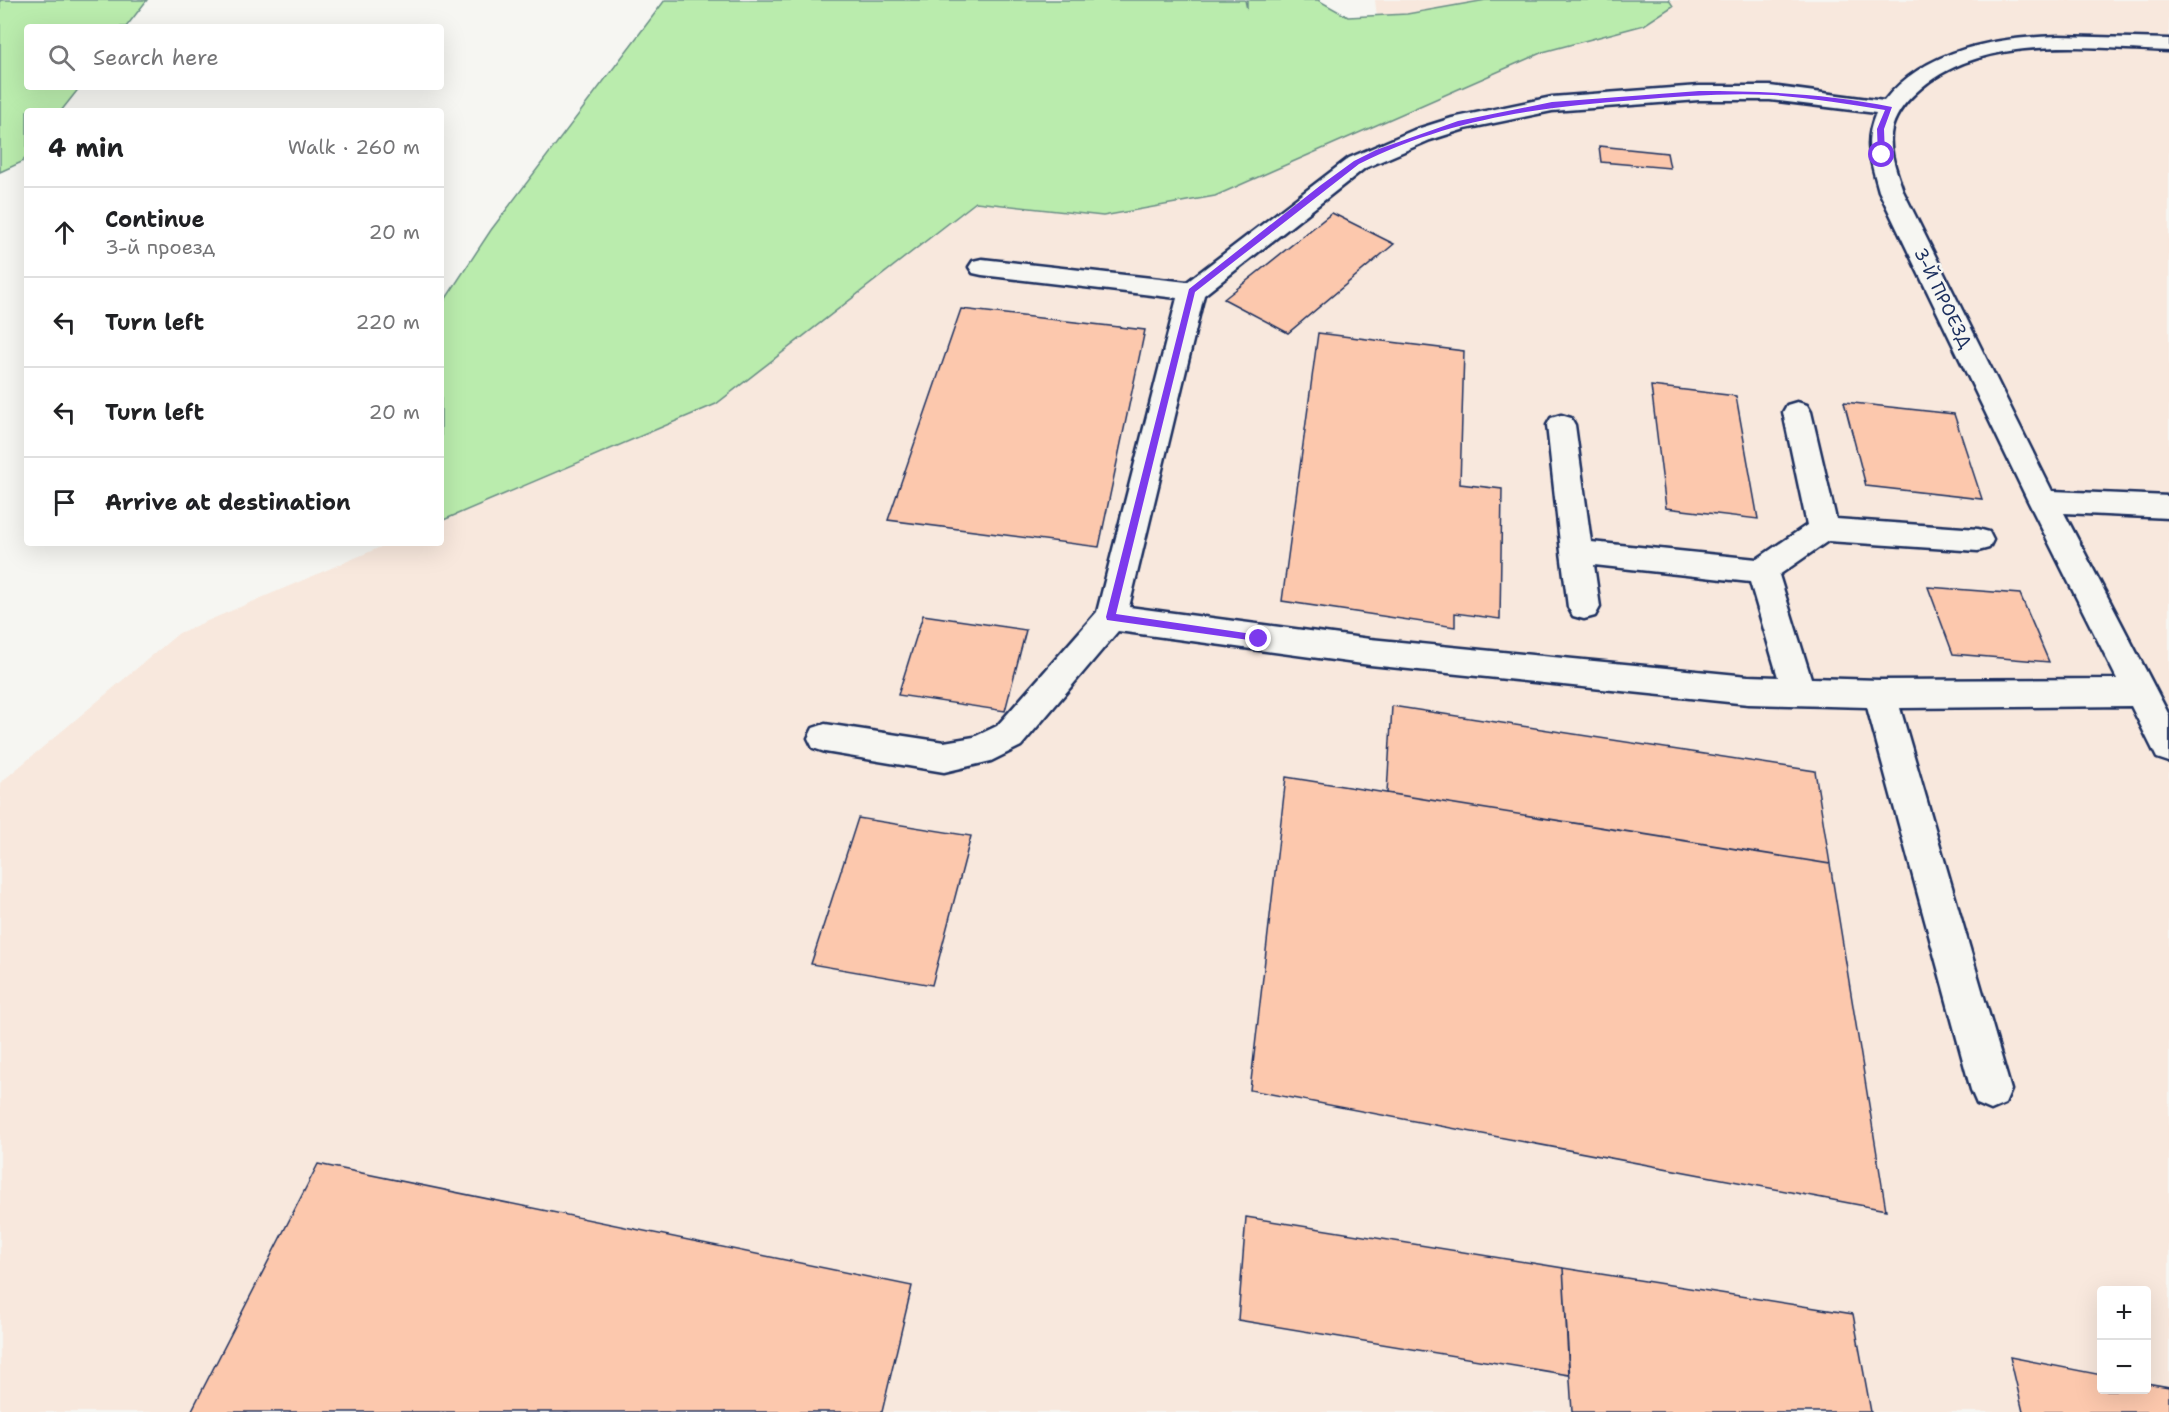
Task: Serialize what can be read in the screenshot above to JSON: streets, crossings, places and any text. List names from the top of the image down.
{
  "streets": {
    "street": ["3-Й ПРОЕЗД"]
  },
  "page": {
    "search": "Search here",
    "heading": ["4 min", "Walk · 260 m"],
    "list": [
      ["Continue", "3-й проезд", "20 m"],
      ["Turn left", "220 m"],
      ["Turn left", "20 m"],
      "Arrive at destination"
    ],
    "map_buttons": ["+", "−"]
  }
}
